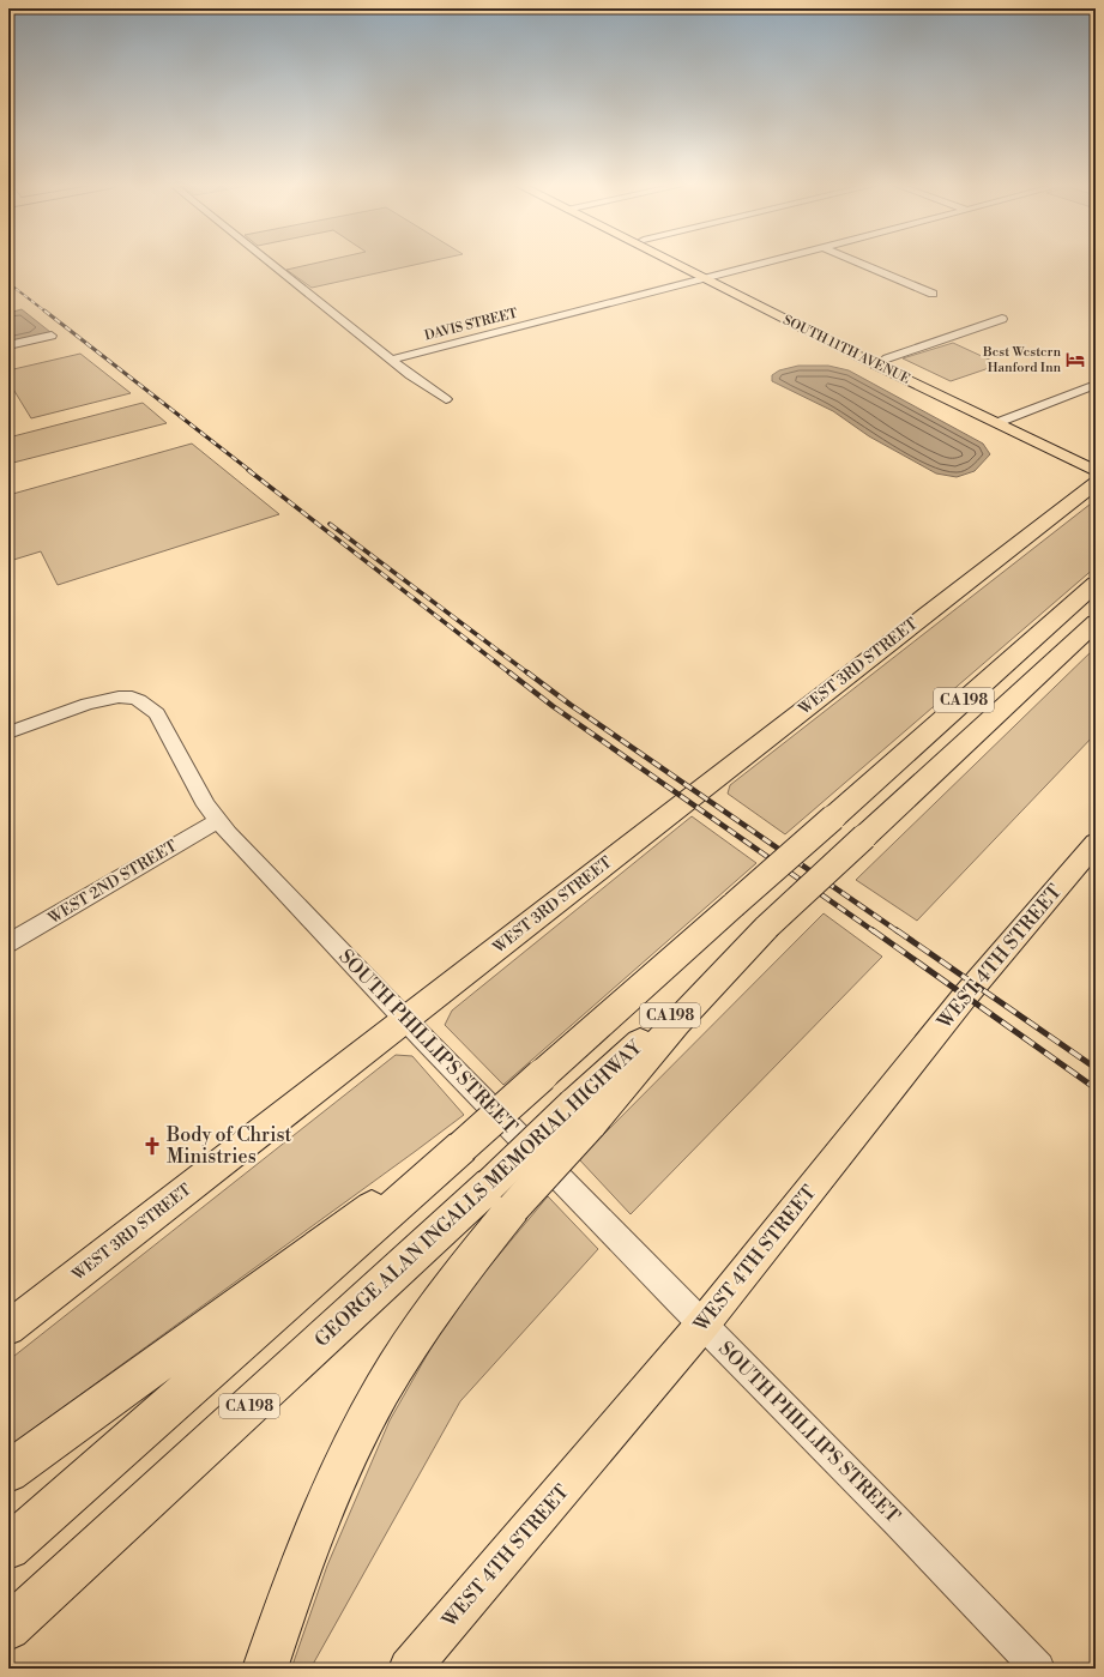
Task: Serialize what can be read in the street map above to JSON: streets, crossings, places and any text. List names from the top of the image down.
{
  "streets": {
    "highway": ["CA 198", "GEORGE ALAN INGALLS MEMORIAL HIGHWAY"],
    "main road": ["SOUTH 11TH AVENUE", "WEST 3RD STREET", "WEST 4TH STREET"],
    "street": ["DAVIS STREET", "WEST 2ND STREET", "SOUTH PHILLIPS STREET"]
  },
  "crossings": [
    ["DAVIS STREET", "SOUTH 11TH AVENUE"],
    ["WEST 3RD STREET", "SOUTH PHILLIPS STREET"],
    ["CA 198", "GEORGE ALAN INGALLS MEMORIAL HIGHWAY"],
    ["WEST 2ND STREET", "SOUTH PHILLIPS STREET"],
    ["WEST 4TH STREET", "SOUTH PHILLIPS STREET"]
  ],
  "places": {
    "hotel": ["Best Western Hanford Inn"],
    "church": ["Body of Christ Ministries"]
  }
}
